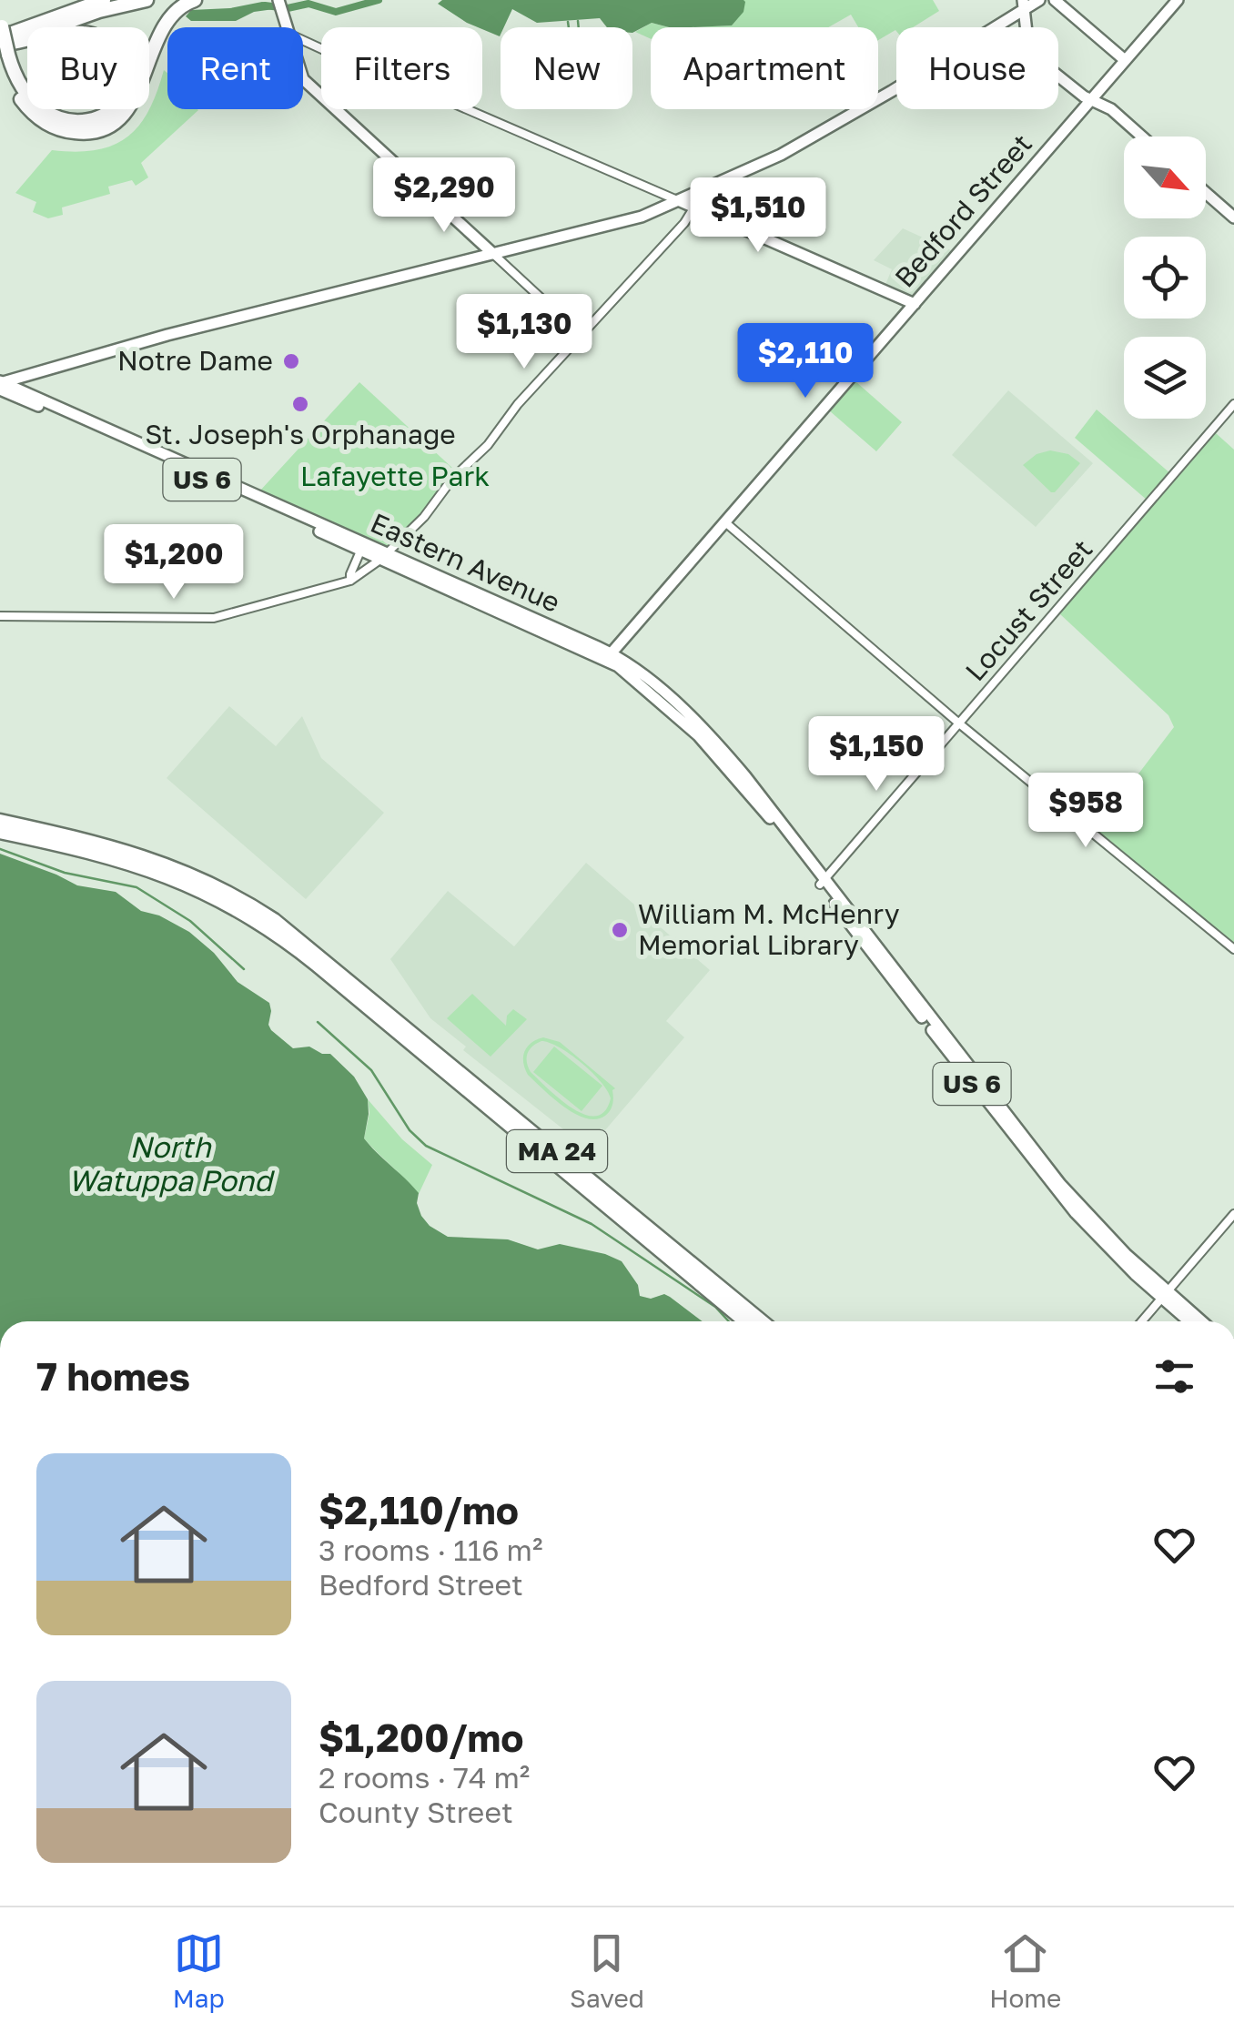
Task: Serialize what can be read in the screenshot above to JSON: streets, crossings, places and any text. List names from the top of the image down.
{
  "streets": {
    "highway": ["MA 24"],
    "main road": ["Bedford Street", "US 6", "Eastern Avenue"],
    "street": ["Locust Street"]
  },
  "crossings": [
    ["Bedford Street", "US 6"],
    ["Bedford Street", "Eastern Avenue"],
    ["US 6", "Eastern Avenue"],
    ["US 6", "Locust Street"]
  ],
  "water": ["North Watuppa Pond"],
  "parks": ["Lafayette Park"],
  "places": ["Notre Dame", "St. Joseph's Orphanage", "William M. McHenry Memorial Library"],
  "north": "bottom right",
  "page": {
    "chip": [
      "Buy",
      "Rent",
      "Filters",
      "New",
      "Apartment",
      "House"
    ],
    "price": [
      "$2,290",
      "$1,510",
      "$1,130",
      "$2,110",
      "$1,200",
      "$1,150",
      "$958"
    ],
    "heading": "7 homes",
    "list": [
      {
        "name": "$2,110/mo",
        "note": "3 rooms · 116 m² · Bedford Street"
      },
      {
        "name": "$1,200/mo",
        "note": "2 rooms · 74 m² · County Street"
      }
    ],
    "tabs": ["Map", "Saved", "Home"]
  }
}
